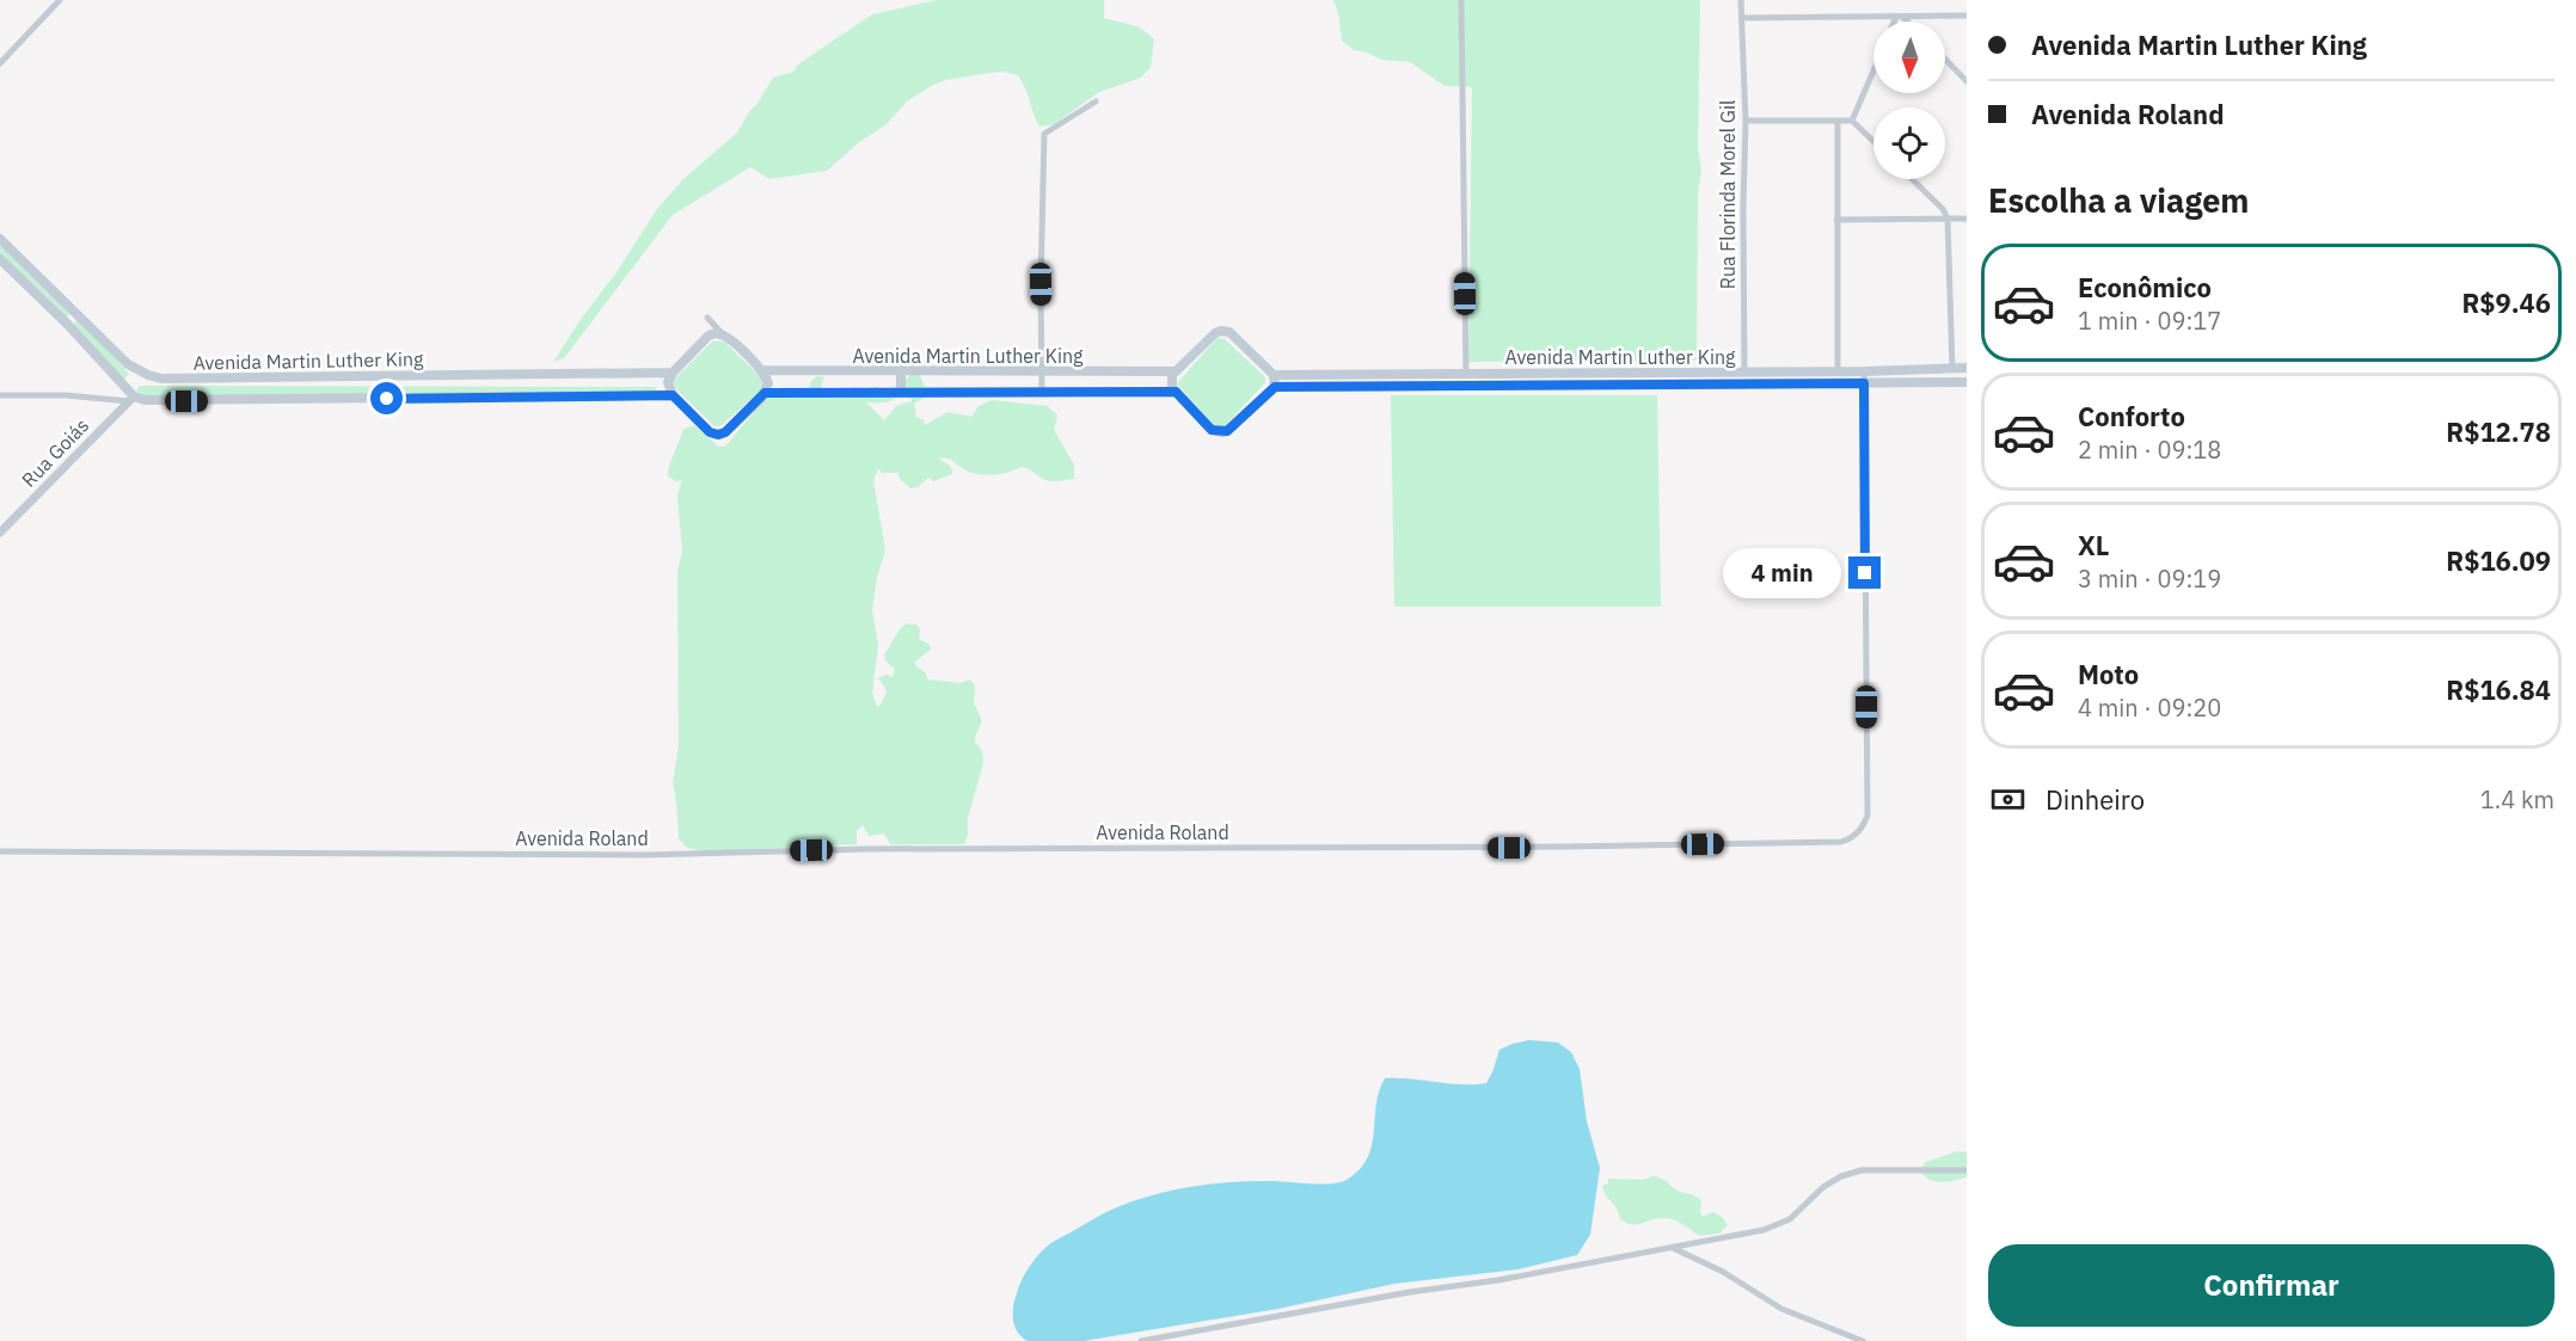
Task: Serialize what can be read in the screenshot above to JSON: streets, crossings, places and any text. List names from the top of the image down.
{
  "streets": {
    "main road": ["Avenida Martin Luther King"],
    "street": ["Rua Florinda Morel Gil", "Rua Goiás", "Avenida Roland"]
  },
  "crossings": [
    ["Rua Florinda Morel Gil", "Avenida Martin Luther King"],
    ["Avenida Martin Luther King", "Rua Goiás"],
    ["Avenida Martin Luther King", "Avenida Roland"]
  ],
  "north": "bottom",
  "page": {
    "banner": ["Avenida Martin Luther King", "Avenida Roland"],
    "heading": "Escolha a viagem",
    "list": [
      {
        "name": "Econômico",
        "note": "1 min · 09:17",
        "value": "R$9.46"
      },
      {
        "name": "Conforto",
        "note": "2 min · 09:18",
        "value": "R$12.78"
      },
      {
        "name": "XL",
        "note": "3 min · 09:19",
        "value": "R$16.09"
      },
      {
        "name": "Moto",
        "note": "4 min · 09:20",
        "value": "R$16.84"
      }
    ],
    "bubble": "4 min",
    "pay": ["Dinheiro", "1.4 km"],
    "buttons": "Confirmar"
  }
}
